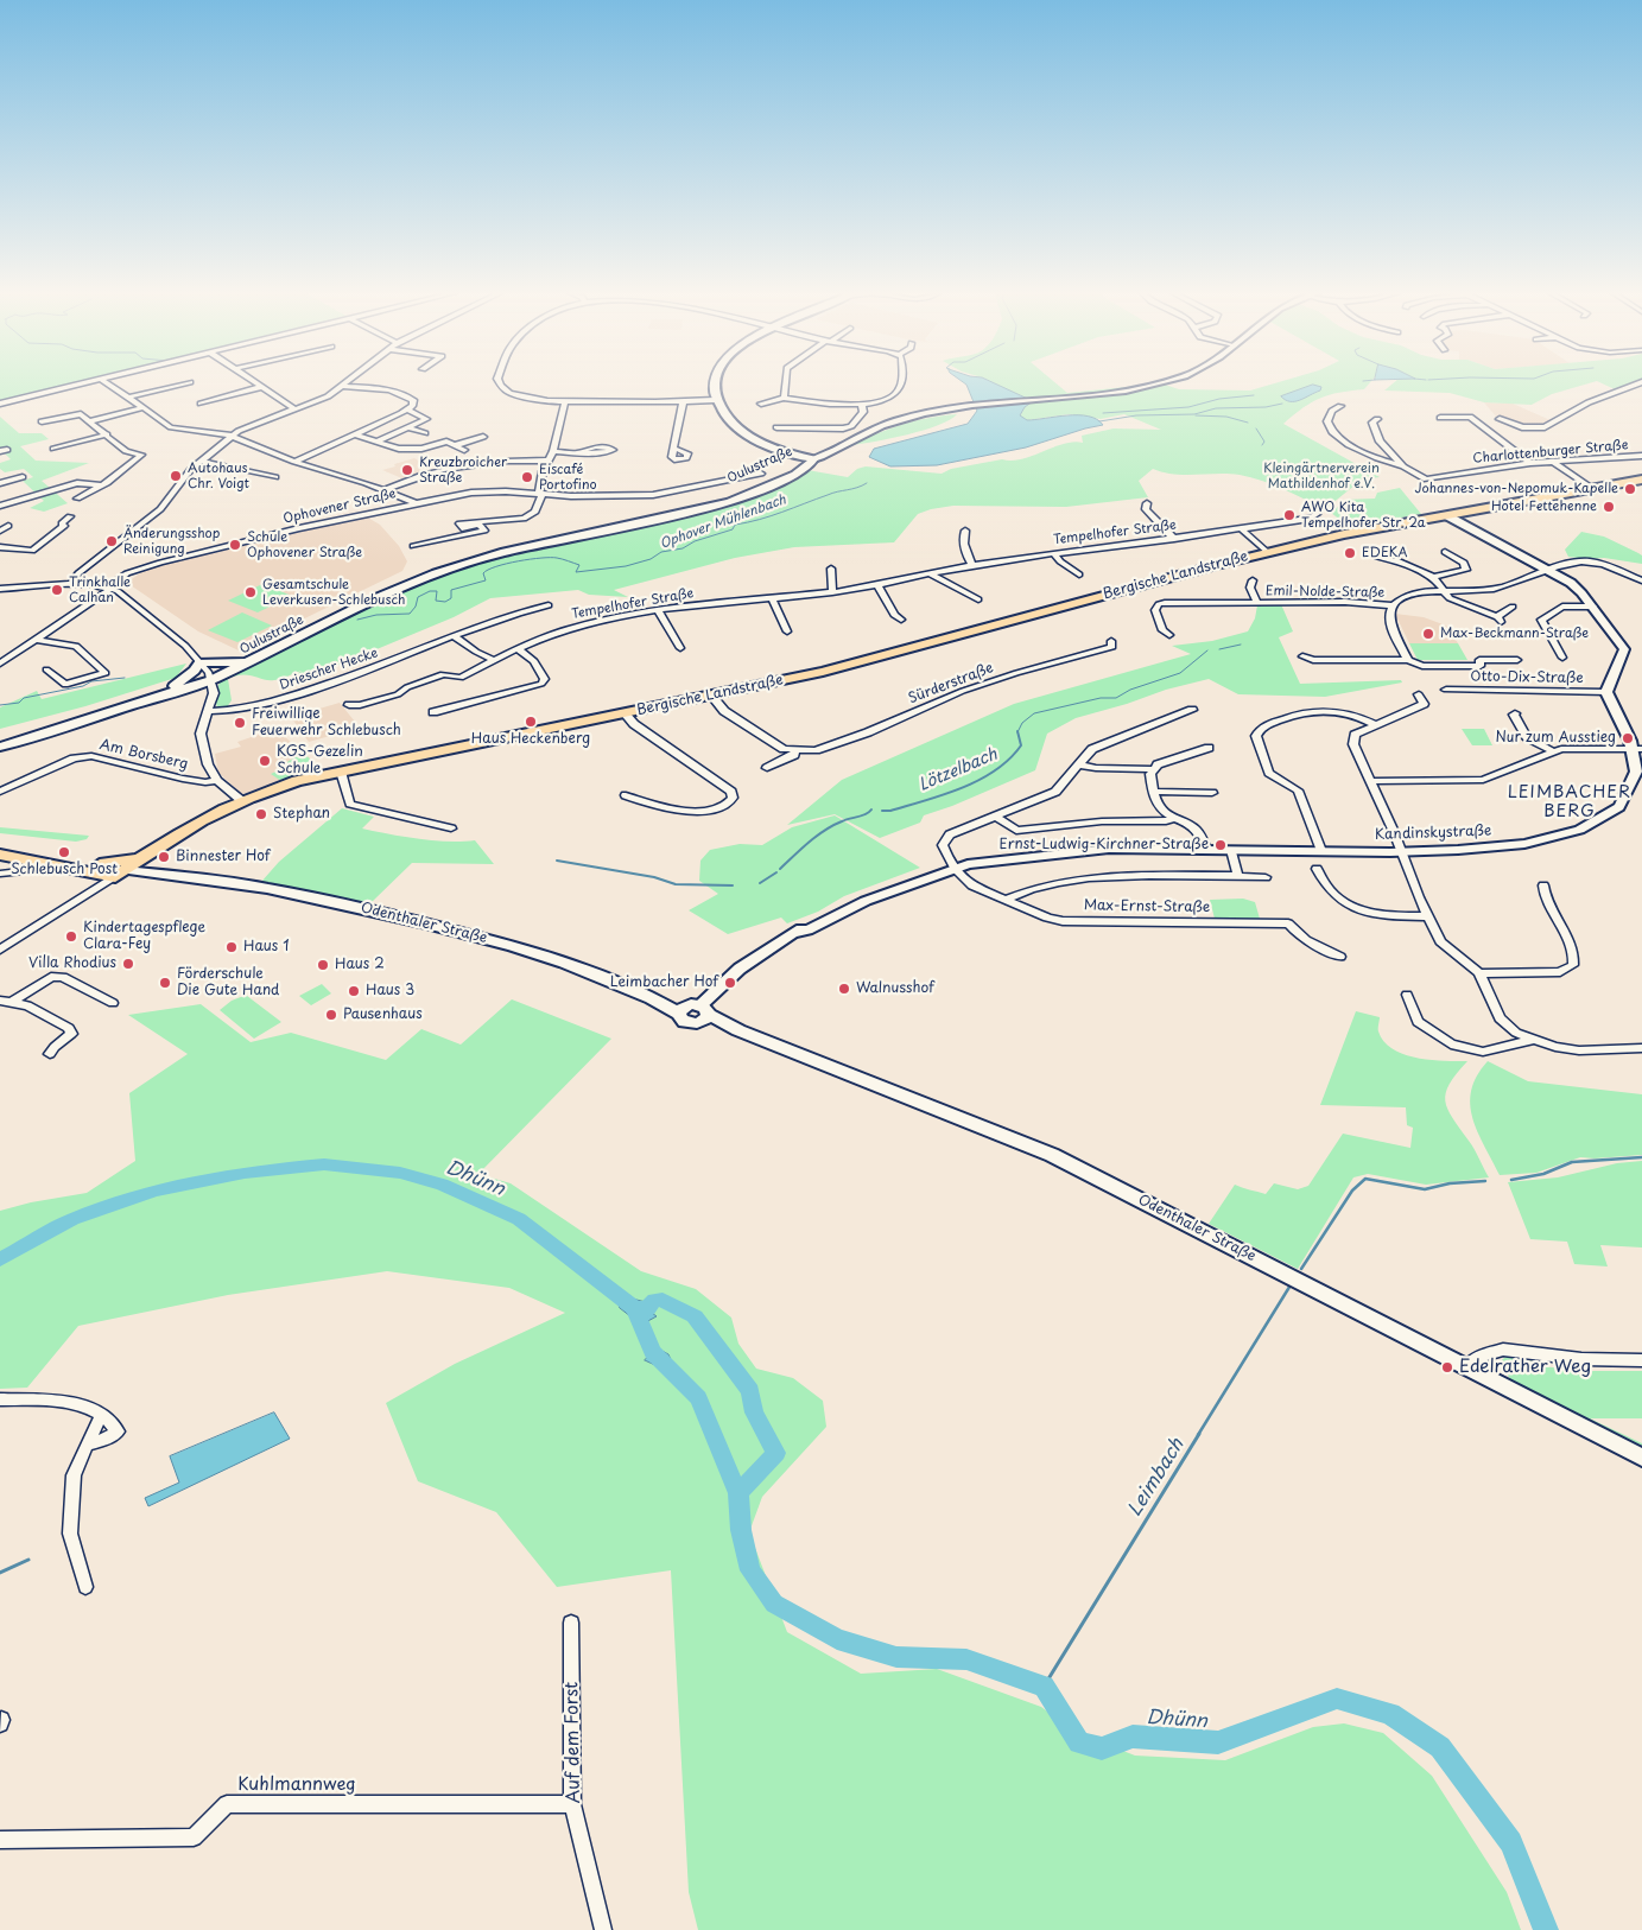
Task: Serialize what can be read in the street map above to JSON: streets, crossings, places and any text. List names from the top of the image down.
{
  "streets": {
    "main road": ["Oulustraße", "Bergische Landstraße", "Odenthaler Straße"],
    "street": [
      "Charlottenburger Straße",
      "Ophovener Straße",
      "Tempelhofer Straße",
      "Emil-Nolde-Straße",
      "Driescher Hecke",
      "Otto-Dix-Straße",
      "Sürderstraße",
      "Am Borsberg",
      "Kandinskystraße",
      "Max-Ernst-Straße",
      "Auf dem Forst",
      "Kuhlmannweg"
    ]
  },
  "crossings": [
    ["Bergische Landstraße", "Sürderstraße"],
    ["Bergische Landstraße", "Odenthaler Straße"],
    ["Otto-Dix-Straße", "Kandinskystraße"],
    ["Kandinskystraße", "Max-Ernst-Straße"],
    ["Kandinskystraße", "Odenthaler Straße"],
    ["Auf dem Forst", "Kuhlmannweg"]
  ],
  "districts": ["LEIMBACHER BERG"],
  "water": [
    "Ophover Mühlenbach",
    "Lötzelbach",
    "Dhünn",
    "Leimbach"
  ],
  "parks": ["Kleingärtnerverein Mathildenhof e.V."],
  "places": [
    "Kreuzbroicher Straße",
    "Autohaus Chr. Voigt",
    "Eiscafé Portofino",
    "Johannes-von-Nepomuk-Kapelle",
    "Hotel Fettehenne",
    "AWO Kita Tempelhofer Str. 2a",
    "Änderungsshop Reinigung",
    "Schule Ophovener Straße",
    "EDEKA",
    "Trinkhalle Calhan",
    "Gesamtschule Leverkusen-Schlebusch",
    "Max-Beckmann-Straße",
    "Haus Heckenberg",
    "Freiwillige Feuerwehr Schlebusch",
    "Nur zum Ausstieg",
    "KGS-Gezelin Schule",
    "Stephan",
    "Ernst-Ludwig-Kirchner-Straße",
    "Schlebusch Post",
    "Binnester Hof",
    "Kindertagespflege Clara-Fey",
    "Haus 1",
    "Villa Rhodius",
    "Haus 2",
    "Förderschule Die Gute Hand",
    "Leimbacher Hof",
    "Walnusshof",
    "Haus 3",
    "Pausenhaus",
    "Edelrather Weg"
  ]
}
